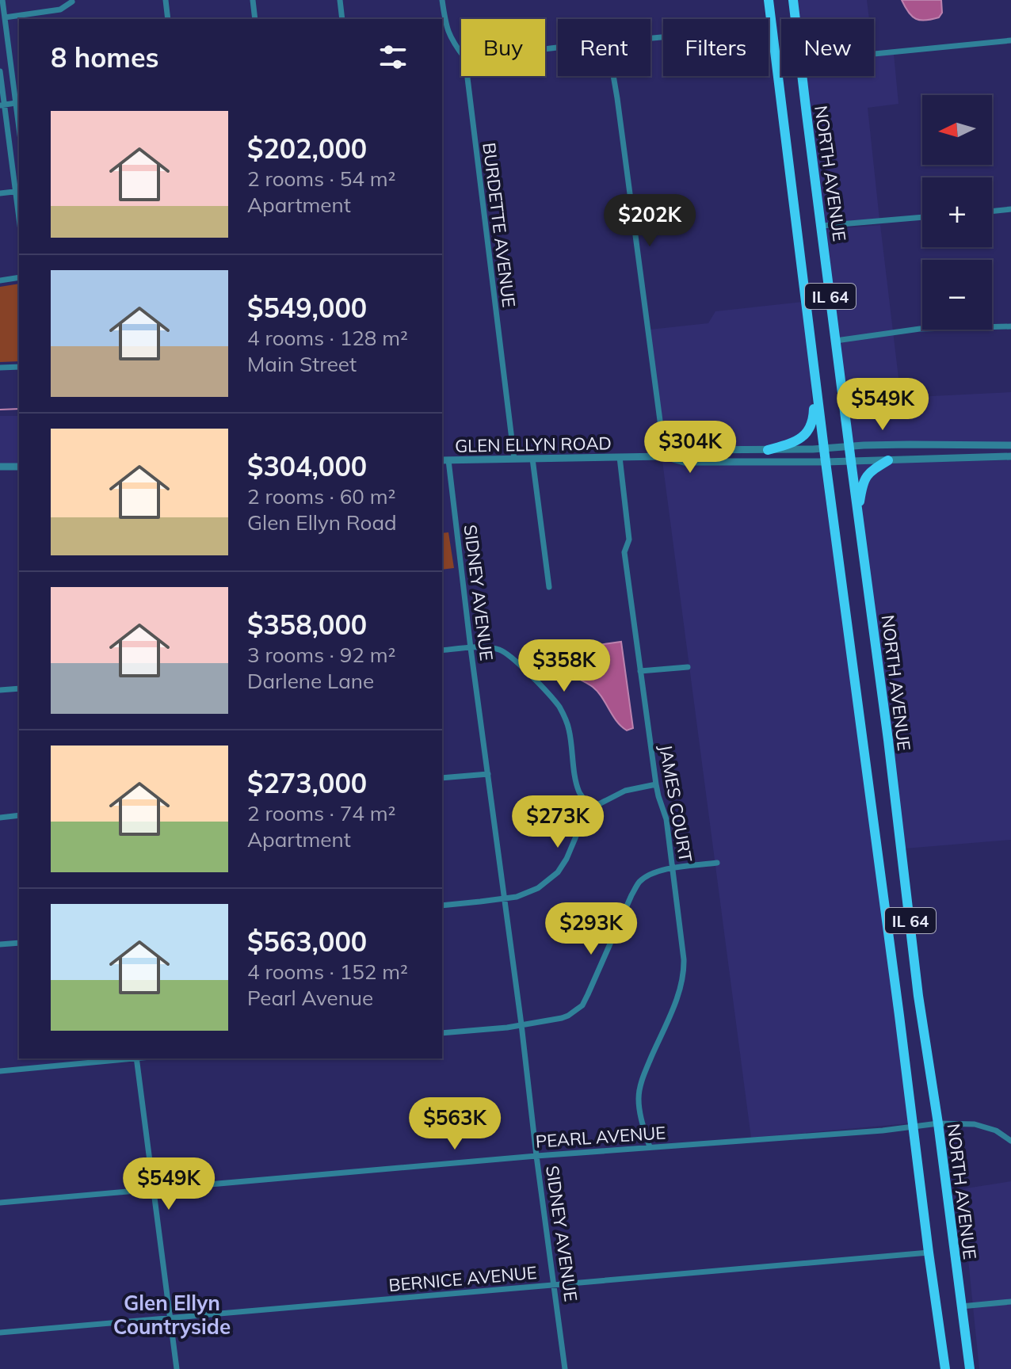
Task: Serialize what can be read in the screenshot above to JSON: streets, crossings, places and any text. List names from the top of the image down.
{
  "streets": {
    "main road": ["NORTH AVENUE", "IL 64"],
    "street": [
      "BURDETTE AVENUE",
      "GLEN ELLYN ROAD",
      "SIDNEY AVENUE",
      "JAMES COURT",
      "PEARL AVENUE",
      "BERNICE AVENUE"
    ]
  },
  "crossings": [
    ["NORTH AVENUE", "GLEN ELLYN ROAD"],
    ["NORTH AVENUE", "PEARL AVENUE"],
    ["BURDETTE AVENUE", "GLEN ELLYN ROAD"],
    ["IL 64", "GLEN ELLYN ROAD"],
    ["IL 64", "PEARL AVENUE"],
    ["IL 64", "BERNICE AVENUE"],
    ["GLEN ELLYN ROAD", "SIDNEY AVENUE"],
    ["GLEN ELLYN ROAD", "JAMES COURT"],
    ["SIDNEY AVENUE", "PEARL AVENUE"],
    ["SIDNEY AVENUE", "BERNICE AVENUE"],
    ["JAMES COURT", "PEARL AVENUE"]
  ],
  "districts": ["Glen Ellyn Countryside"],
  "north": "left",
  "page": {
    "chip": [
      "Buy",
      "Rent",
      "Filters",
      "New"
    ],
    "heading": "8 homes",
    "map_buttons": ["+", "−"],
    "list": [
      {
        "name": "$202,000",
        "note": "2 rooms · 54 m² · Apartment"
      },
      {
        "name": "$549,000",
        "note": "4 rooms · 128 m² · Main Street"
      },
      {
        "name": "$304,000",
        "note": "2 rooms · 60 m² · Glen Ellyn Road"
      },
      {
        "name": "$358,000",
        "note": "3 rooms · 92 m² · Darlene Lane"
      },
      {
        "name": "$273,000",
        "note": "2 rooms · 74 m² · Apartment"
      },
      {
        "name": "$563,000",
        "note": "4 rooms · 152 m² · Pearl Avenue"
      }
    ],
    "price": [
      "$202K",
      "$549K",
      "$304K",
      "$358K",
      "$273K",
      "$293K",
      "$563K",
      "$549K"
    ]
  }
}
